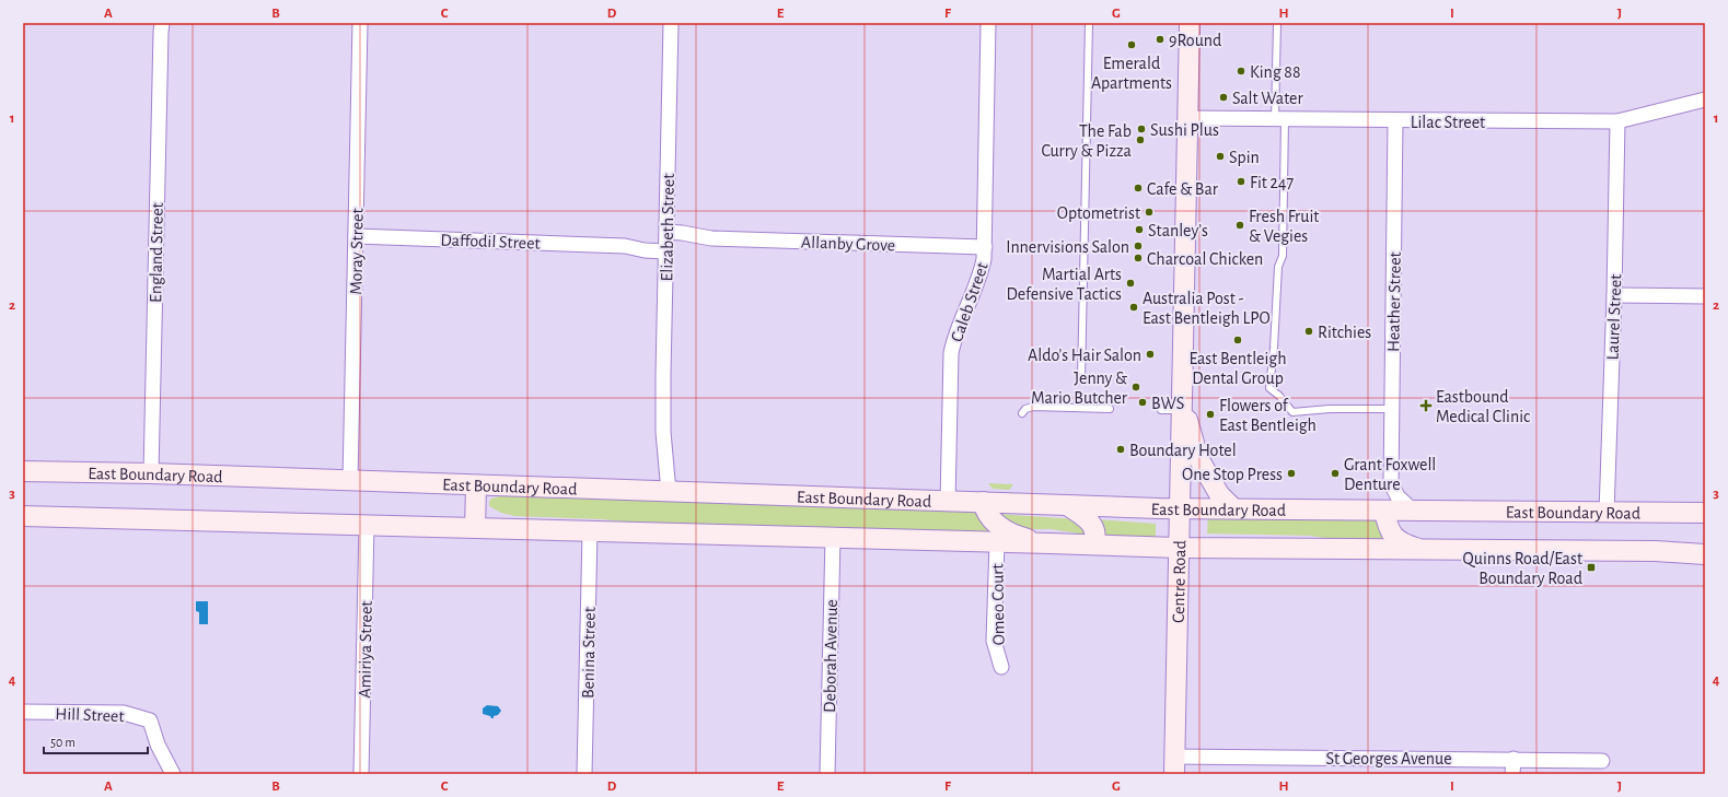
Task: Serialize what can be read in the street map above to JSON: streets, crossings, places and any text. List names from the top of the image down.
{
  "streets": {
    "main road": ["East Boundary Road", "Centre Road"],
    "street": [
      "Lilac Street",
      "Elizabeth Street",
      "Daffodil Street",
      "Allanby Grove",
      "Moray Street",
      "England Street",
      "Caleb Street",
      "Heather Street",
      "Laurel Street",
      "Omeo Court",
      "Amiriya Street",
      "Benina Street",
      "Deborah Avenue",
      "Hill Street",
      "St Georges Avenue"
    ]
  },
  "crossings": [
    ["Lilac Street", "Heather Street"],
    ["Lilac Street", "Laurel Street"],
    ["Lilac Street", "Centre Road"],
    ["Elizabeth Street", "Daffodil Street"],
    ["Elizabeth Street", "Allanby Grove"],
    ["Elizabeth Street", "East Boundary Road"],
    ["Daffodil Street", "Allanby Grove"],
    ["Daffodil Street", "Moray Street"],
    ["Allanby Grove", "Caleb Street"],
    ["Moray Street", "East Boundary Road"],
    ["England Street", "East Boundary Road"],
    ["Caleb Street", "East Boundary Road"],
    ["Heather Street", "East Boundary Road"],
    ["Laurel Street", "East Boundary Road"],
    ["East Boundary Road", "Centre Road"],
    ["Centre Road", "St Georges Avenue"]
  ],
  "places": {
    "other": [
      "9Round",
      "Emerald Apartments",
      "King 88",
      "Salt Water",
      "Sushi Plus",
      "The Fab Curry & Pizza",
      "Spin",
      "Fit 247",
      "Cafe & Bar",
      "Optometrist",
      "Fresh Fruit & Vegies",
      "Stanley’s",
      "Innervisions Salon",
      "Charcoal Chicken",
      "Martial Arts Defensive Tactics",
      "Australia Post - East Bentleigh LPO",
      "Ritchies",
      "East Bentleigh Dental Group",
      "Aldo’s Hair Salon",
      "Jenny & Mario Butcher",
      "BWS",
      "Flowers of East Bentleigh",
      "Boundary Hotel",
      "One Stop Press",
      "Grant Foxwell Denture"
    ],
    "health": ["Eastbound Medical Clinic"],
    "transit": ["Quinns Road/East Boundary Road"]
  },
  "scale_bar": "50 m",
  "grid": {
    "columns": [
      "A",
      "B",
      "C",
      "D",
      "E",
      "F",
      "G",
      "H",
      "I",
      "J"
    ],
    "rows": [
      "1",
      "2",
      "3",
      "4"
    ]
  }
}
